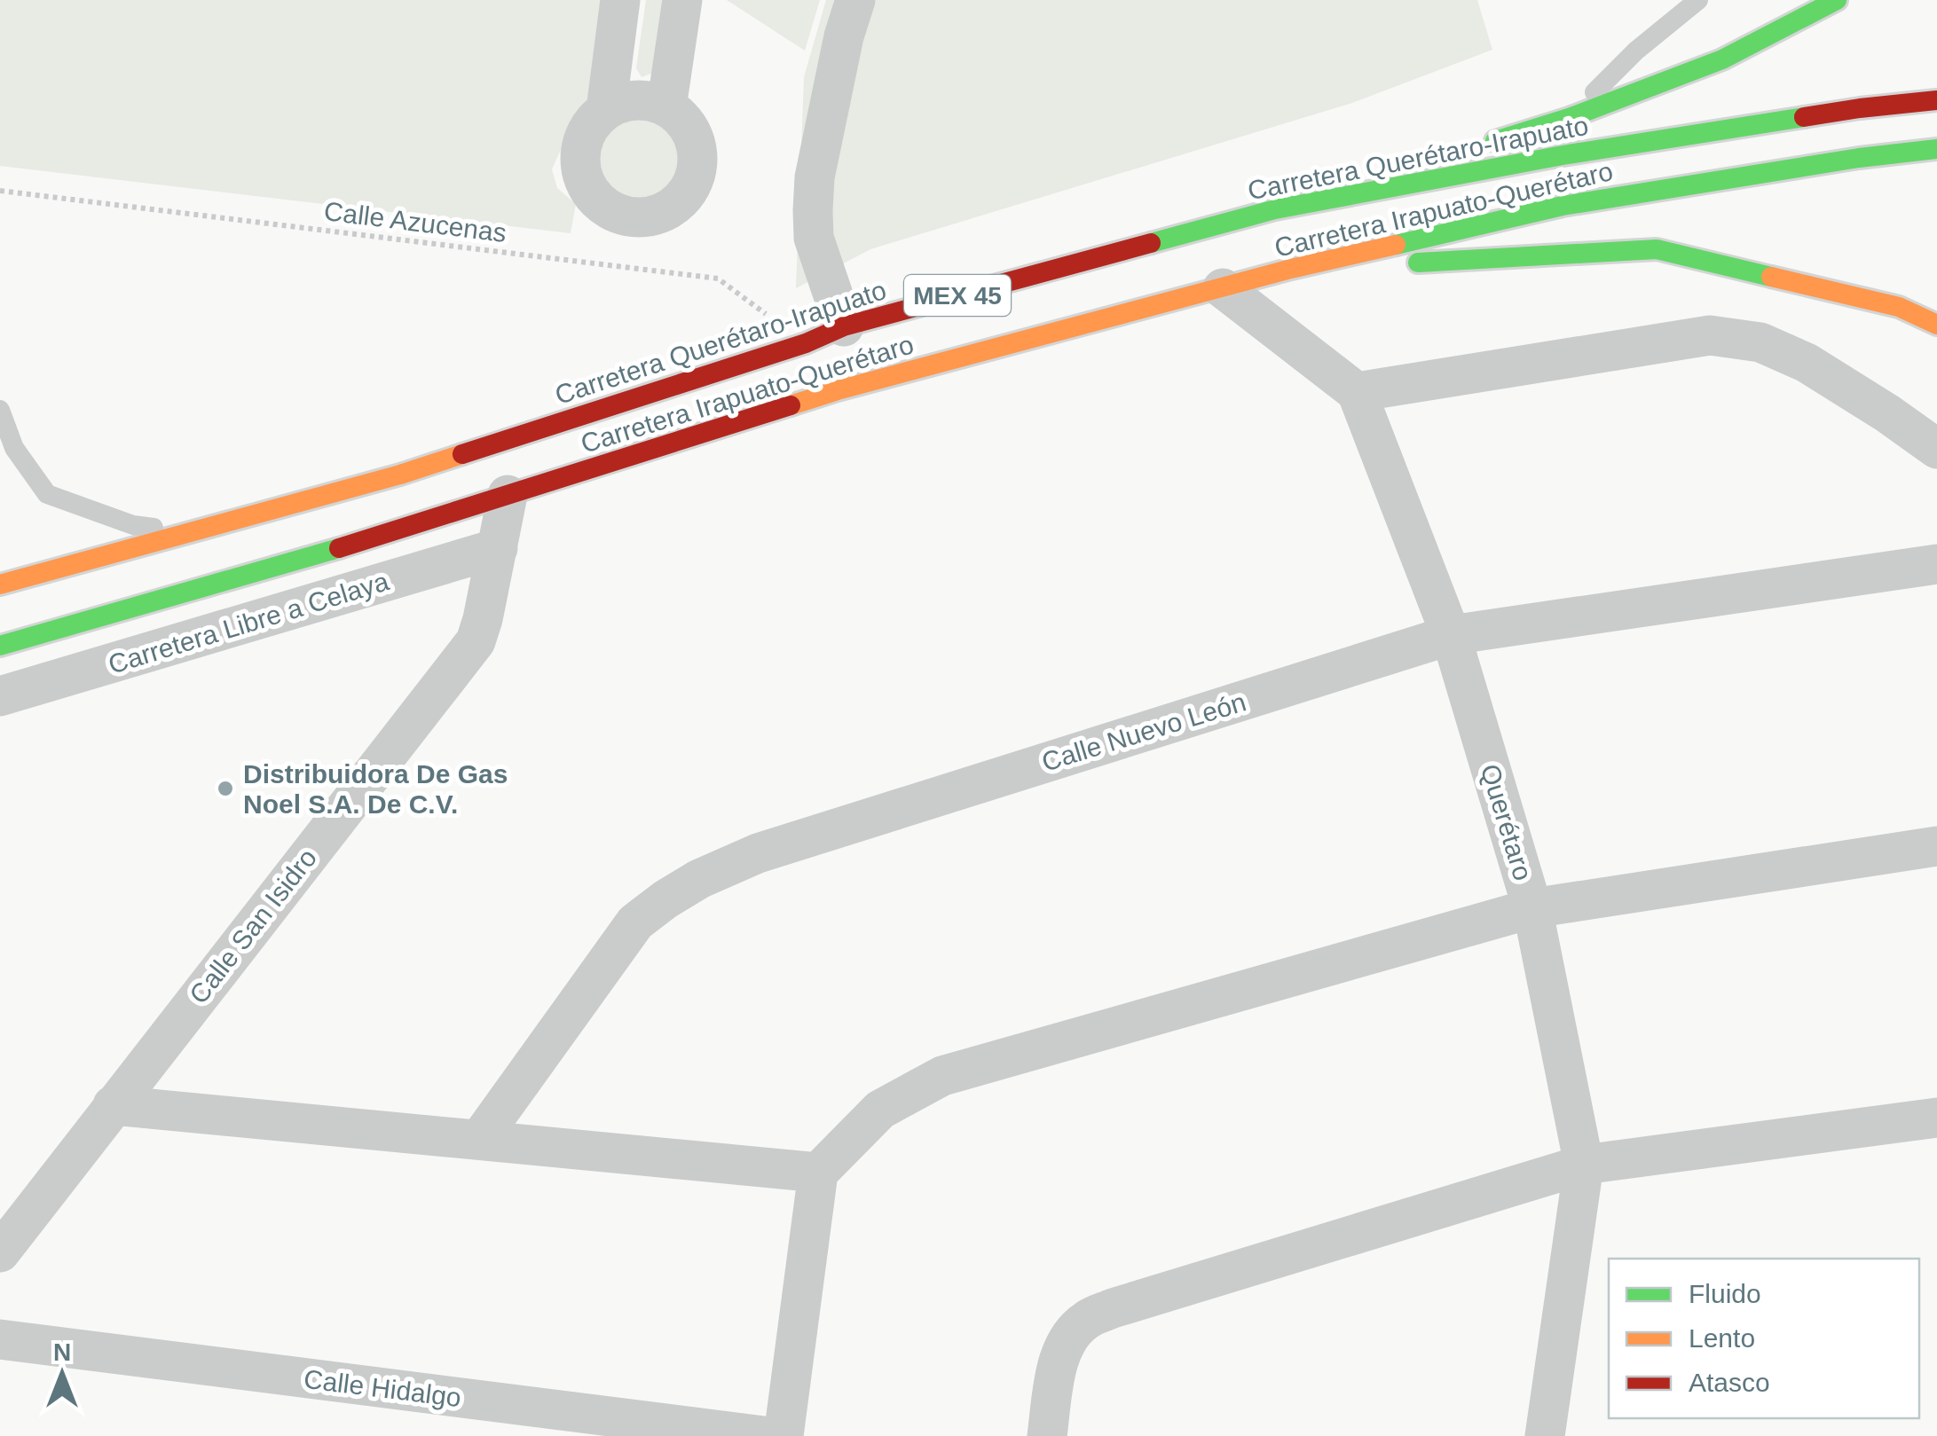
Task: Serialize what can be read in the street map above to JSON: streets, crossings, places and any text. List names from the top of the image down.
{
  "streets": {
    "highway": ["Carretera Querétaro-Irapuato", "Carretera Irapuato-Querétaro", "MEX 45"],
    "street": [
      "Carretera Libre a Celaya",
      "Calle Nuevo León",
      "Querétaro",
      "Calle San Isidro",
      "Calle Hidalgo"
    ],
    "path": ["Calle Azucenas"]
  },
  "crossings": [
    ["Carretera Querétaro-Irapuato", "Calle Azucenas"],
    ["Carretera Irapuato-Querétaro", "Calle San Isidro"],
    ["Carretera Libre a Celaya", "Calle San Isidro"],
    ["Calle Nuevo León", "Querétaro"]
  ],
  "places": ["Distribuidora De Gas Noel S.A. De C.V."],
  "legend": ["Fluido", "Lento", "Atasco"],
  "north": "top"
}
